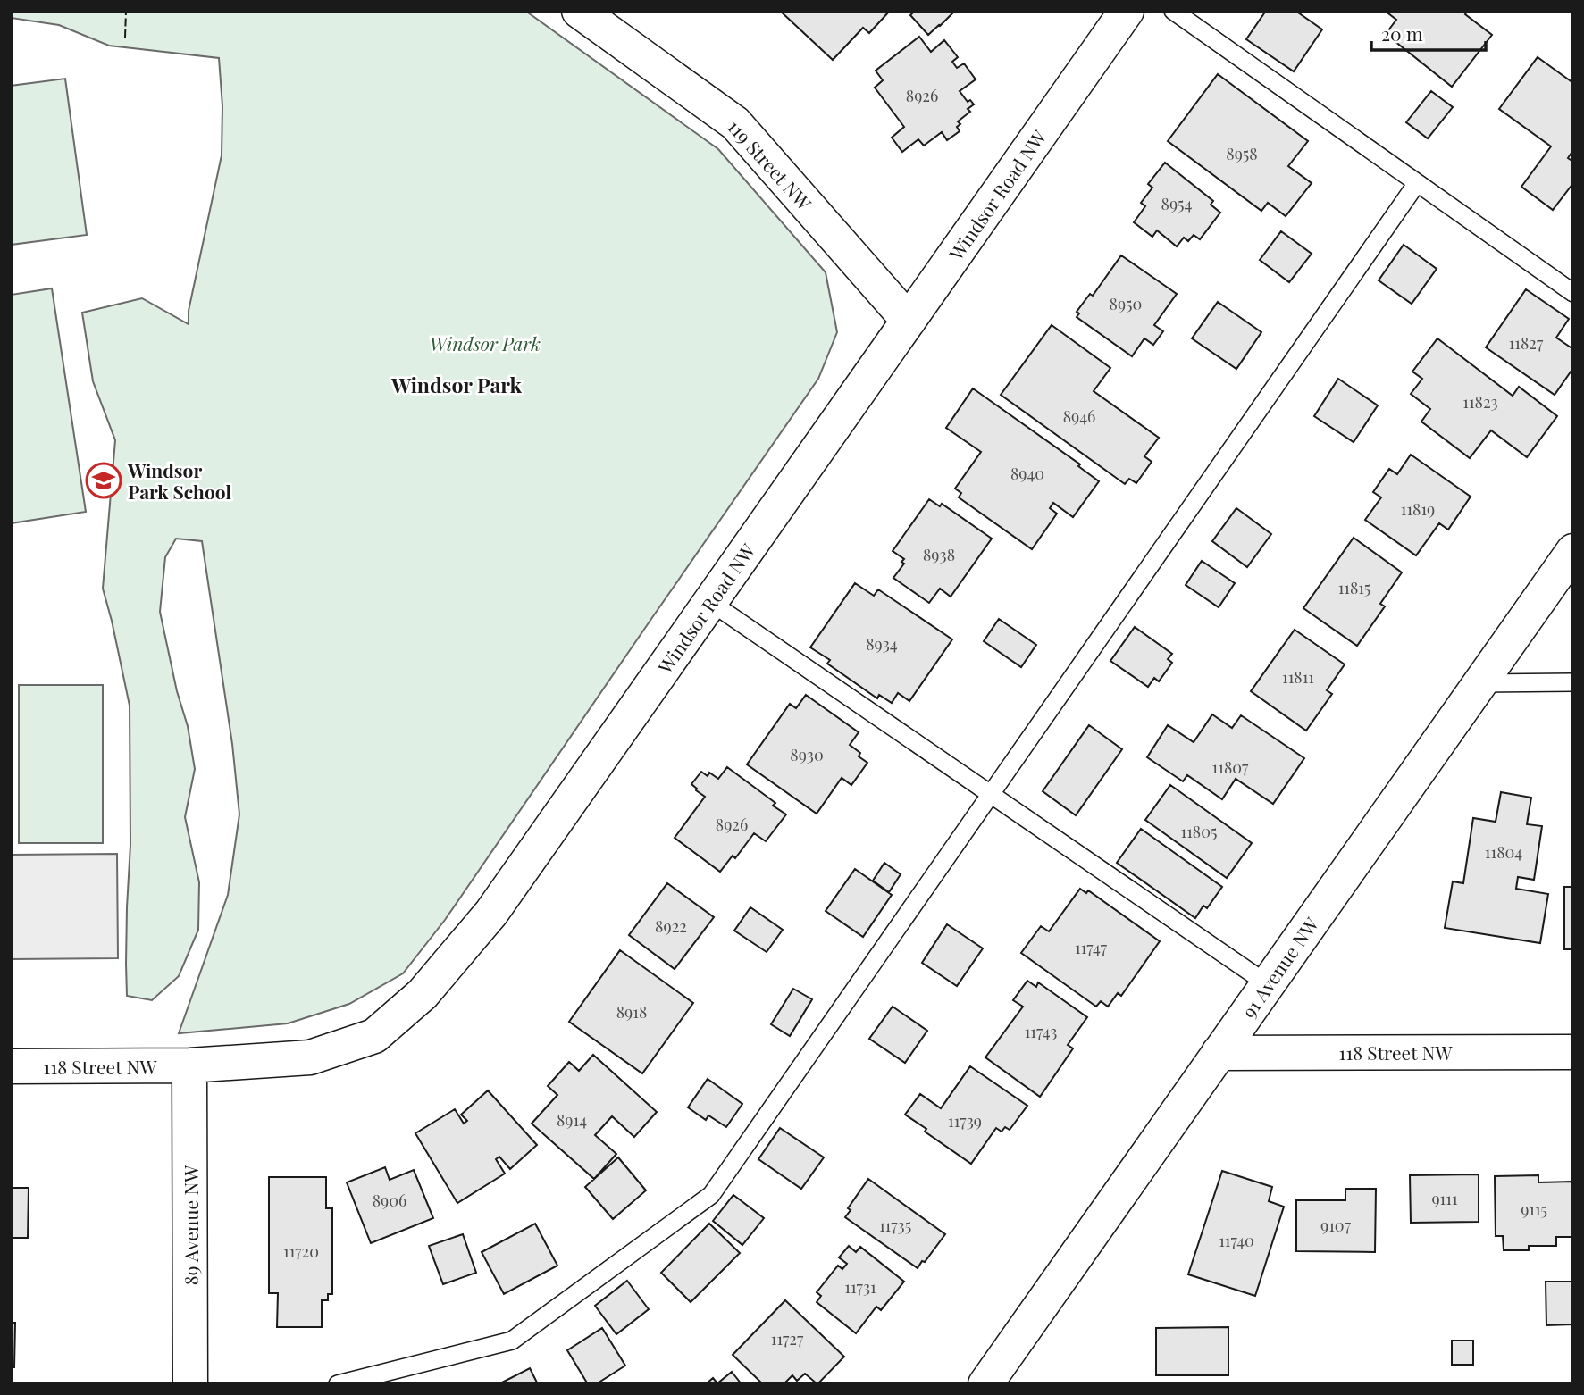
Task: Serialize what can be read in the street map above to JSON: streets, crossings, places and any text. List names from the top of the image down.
{
  "streets": {
    "street": [
      "119 Street NW",
      "Windsor Road NW",
      "91 Avenue NW",
      "118 Street NW",
      "89 Avenue NW"
    ]
  },
  "crossings": [
    ["119 Street NW", "Windsor Road NW"],
    ["Windsor Road NW", "118 Street NW"],
    ["Windsor Road NW", "89 Avenue NW"],
    ["91 Avenue NW", "118 Street NW"],
    ["118 Street NW", "89 Avenue NW"]
  ],
  "districts": ["Windsor Park"],
  "parks": ["Windsor Park"],
  "places": {
    "school or university": ["Windsor Park School"]
  },
  "house_numbers": [
    "8926",
    "8958",
    "8954",
    "8950",
    "11827",
    "11823",
    "8946",
    "8940",
    "11819",
    "8938",
    "11815",
    "8934",
    "11811",
    "8930",
    "11807",
    "8926",
    "11805",
    "11804",
    "8922",
    "11747",
    "8918",
    "11743",
    "8914",
    "11739",
    "9111",
    "8906",
    "9115",
    "11735",
    "9107",
    "11740",
    "11720",
    "11731",
    "11727"
  ],
  "scale_bar": "20 m"
}
